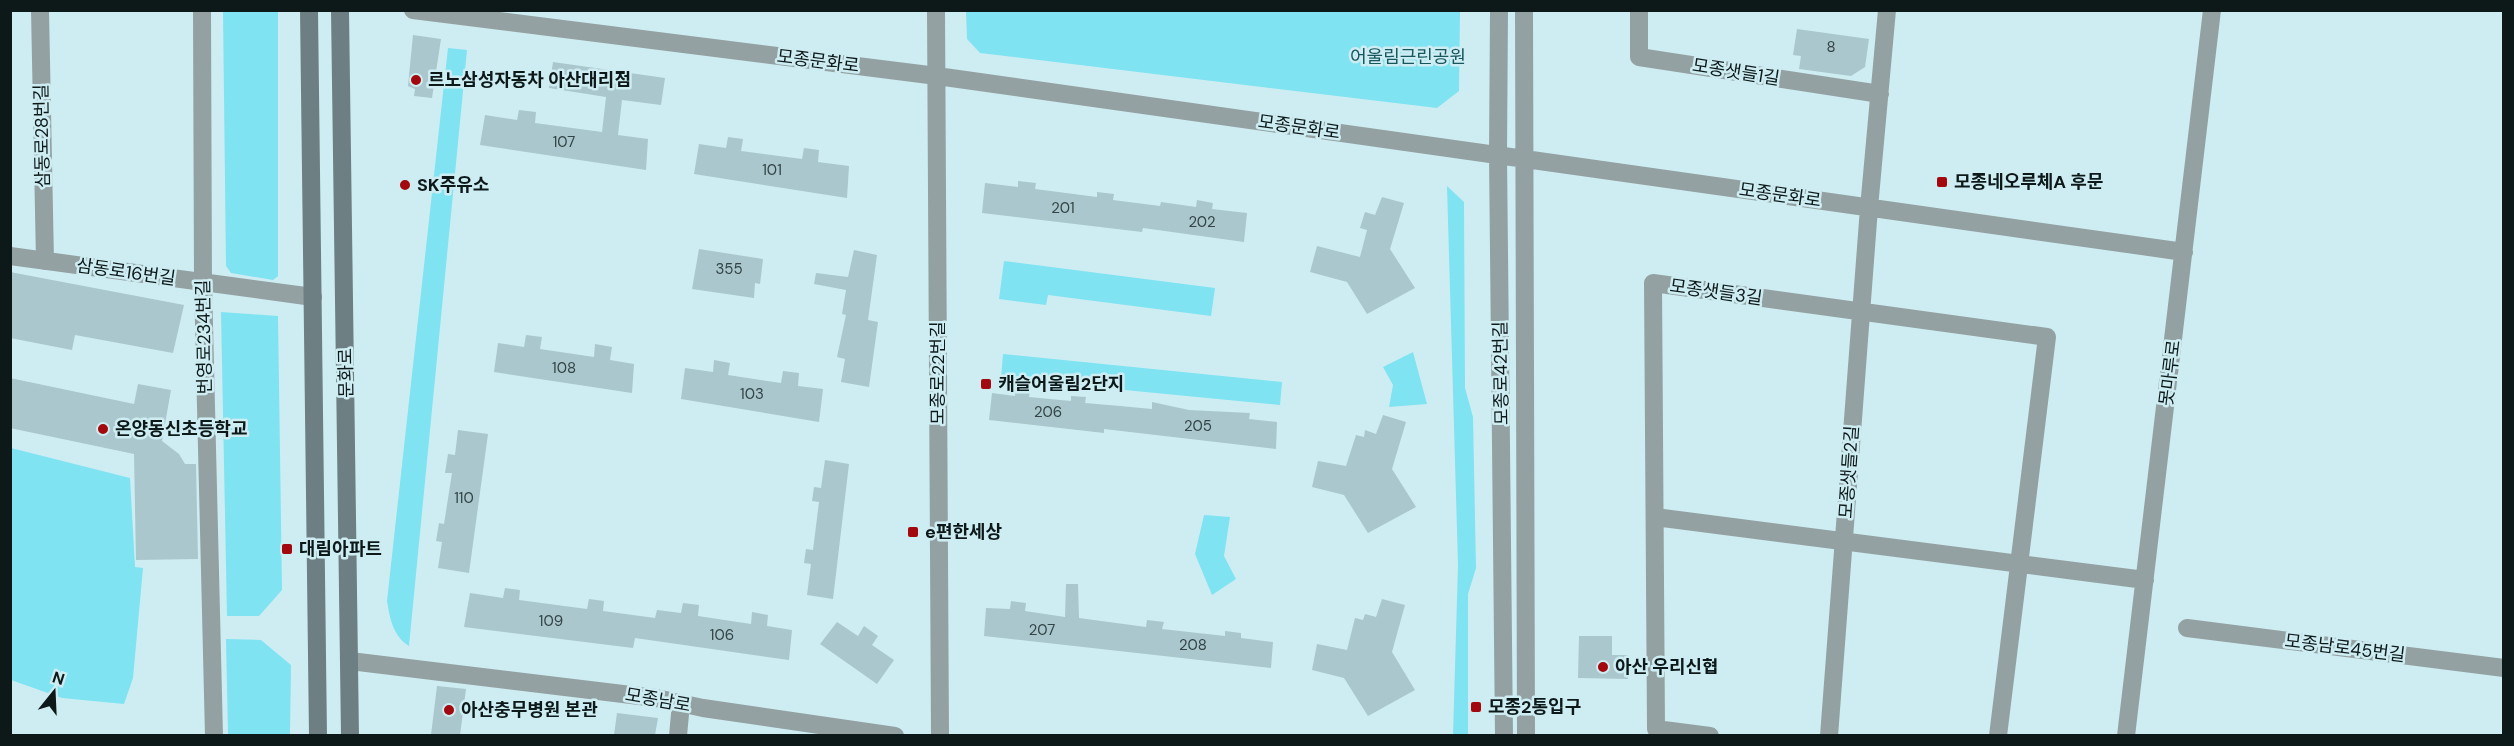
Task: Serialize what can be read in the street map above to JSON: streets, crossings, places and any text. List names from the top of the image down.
{
  "streets": {
    "main road": ["문화로"],
    "street": [
      "모종문화로",
      "모종샛들1길",
      "삼동로28번길",
      "삼동로16번길",
      "모종샛들3길",
      "번영로234번길",
      "모종로22번길",
      "모종로42번길",
      "못마루로",
      "모종샛들2길",
      "모종남로45번길",
      "모종남로"
    ]
  },
  "crossings": [
    ["모종문화로", "모종로22번길"],
    ["모종문화로", "모종로42번길"],
    ["모종문화로", "못마루로"],
    ["모종문화로", "모종샛들2길"],
    ["삼동로28번길", "삼동로16번길"],
    ["삼동로16번길", "번영로234번길"],
    ["삼동로16번길", "문화로"],
    ["모종샛들3길", "모종샛들2길"],
    ["문화로", "모종남로"]
  ],
  "parks": ["어울림근린공원"],
  "places": {
    "other": [
      "르노삼성자동차 아산대리점",
      "SK주유소",
      "온양동신초등학교",
      "아산 우리신협",
      "아산충무병원 본관"
    ],
    "transit": [
      "모종네오루체A 후문",
      "캐슬어울림2단지",
      "e편한세상",
      "대림아파트",
      "모종2통입구"
    ]
  },
  "house_numbers": [
    "8",
    "107",
    "101",
    "201",
    "202",
    "355",
    "108",
    "103",
    "206",
    "205",
    "110",
    "109",
    "207",
    "106",
    "208"
  ],
  "north": "top"
}
